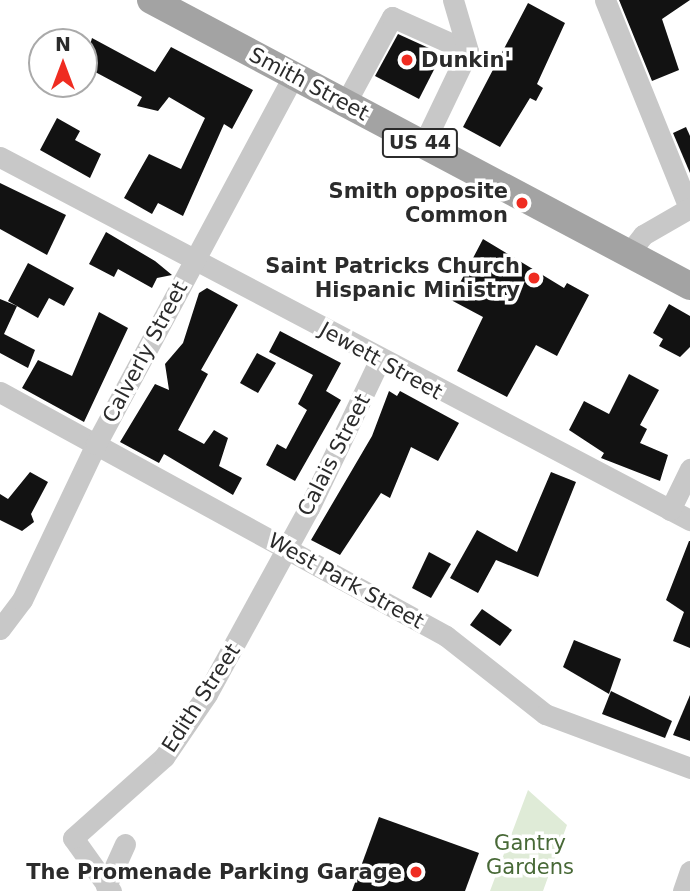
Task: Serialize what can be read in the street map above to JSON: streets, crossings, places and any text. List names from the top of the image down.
{
  "streets": {
    "main road": ["Smith Street", "US 44"],
    "street": [
      "Calverly Street",
      "Jewett Street",
      "Calais Street",
      "West Park Street",
      "Edith Street"
    ]
  },
  "crossings": [
    ["Smith Street", "Calverly Street"],
    ["Calverly Street", "Jewett Street"],
    ["Calverly Street", "West Park Street"],
    ["Jewett Street", "Calais Street"],
    ["Calais Street", "West Park Street"],
    ["Calais Street", "Edith Street"],
    ["West Park Street", "Edith Street"]
  ],
  "parks": ["Gantry Gardens"],
  "places": [
    "Dunkin'",
    "Smith opposite Common",
    "Saint Patricks Church Hispanic Ministry",
    "The Promenade Parking Garage"
  ],
  "north": "top"
}
